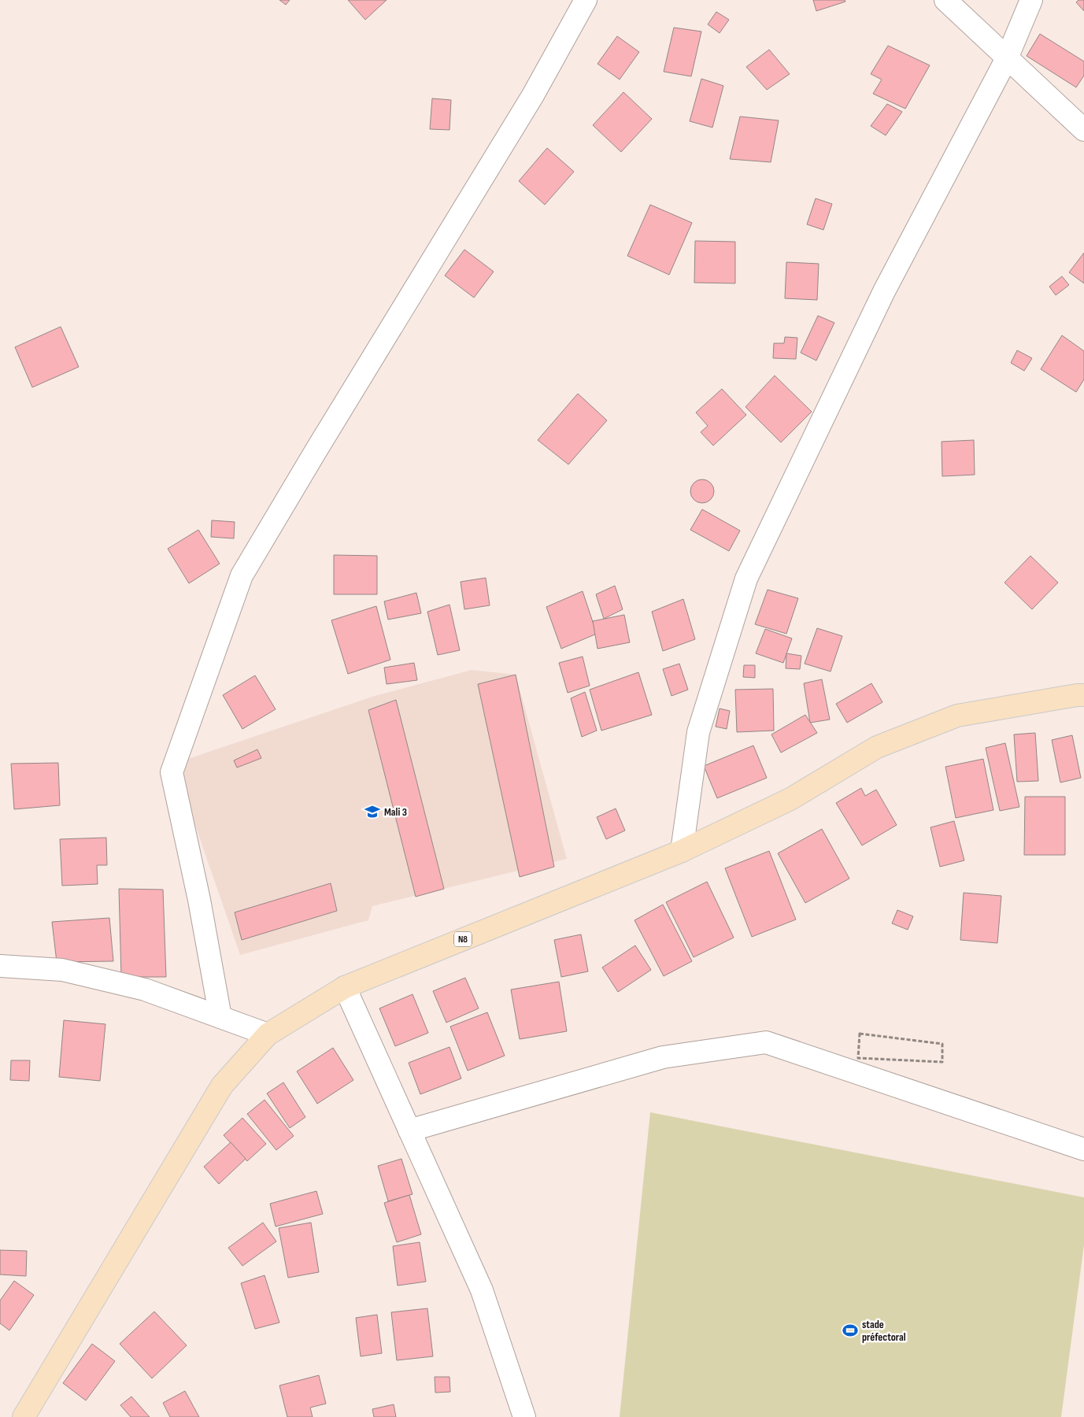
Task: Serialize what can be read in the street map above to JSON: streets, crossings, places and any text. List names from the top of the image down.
{
  "streets": {
    "main road": ["N8"]
  },
  "places": {
    "school or university": ["Mali 3"],
    "sports": ["stade préfectoral"]
  }
}
